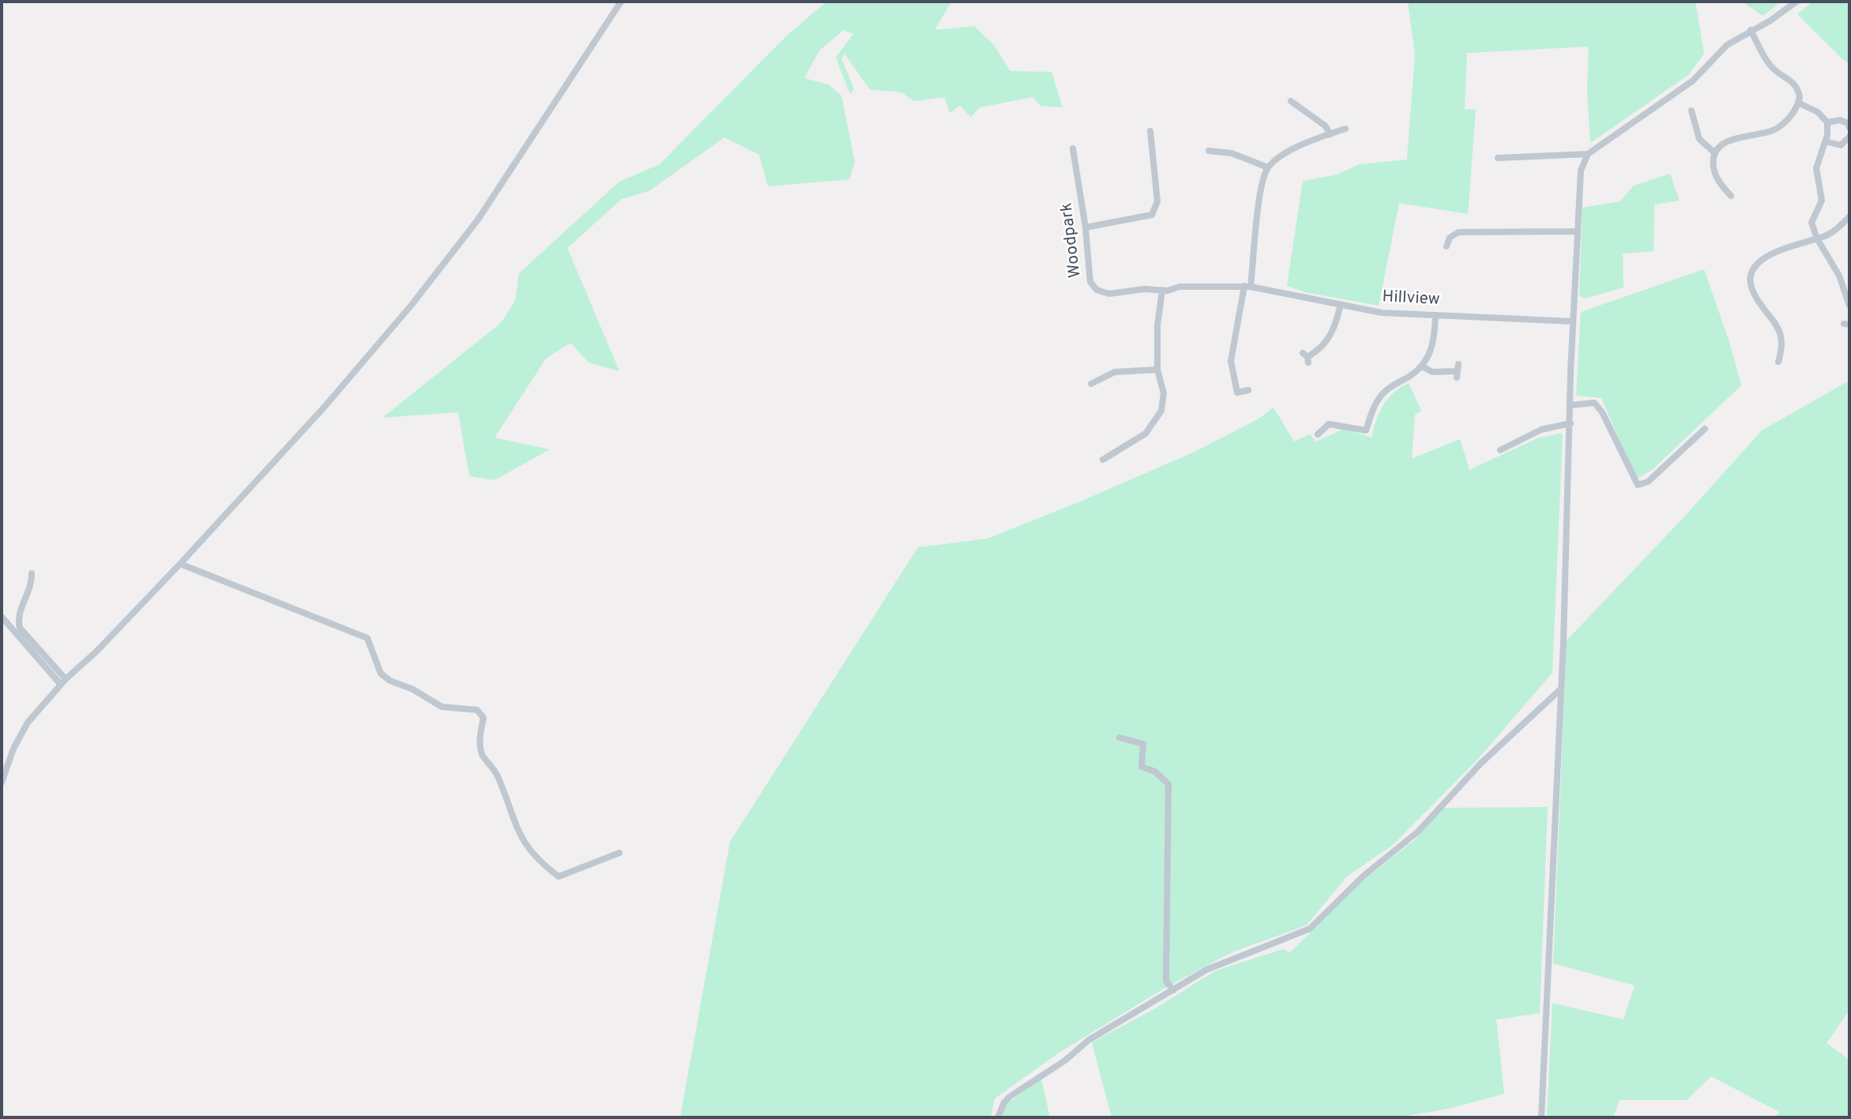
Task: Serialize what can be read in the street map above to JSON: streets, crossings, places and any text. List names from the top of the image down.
{
  "streets": {
    "street": ["Woodpark", "Hillview"]
  },
  "crossings": [
    ["Woodpark", "Hillview"]
  ]
}
